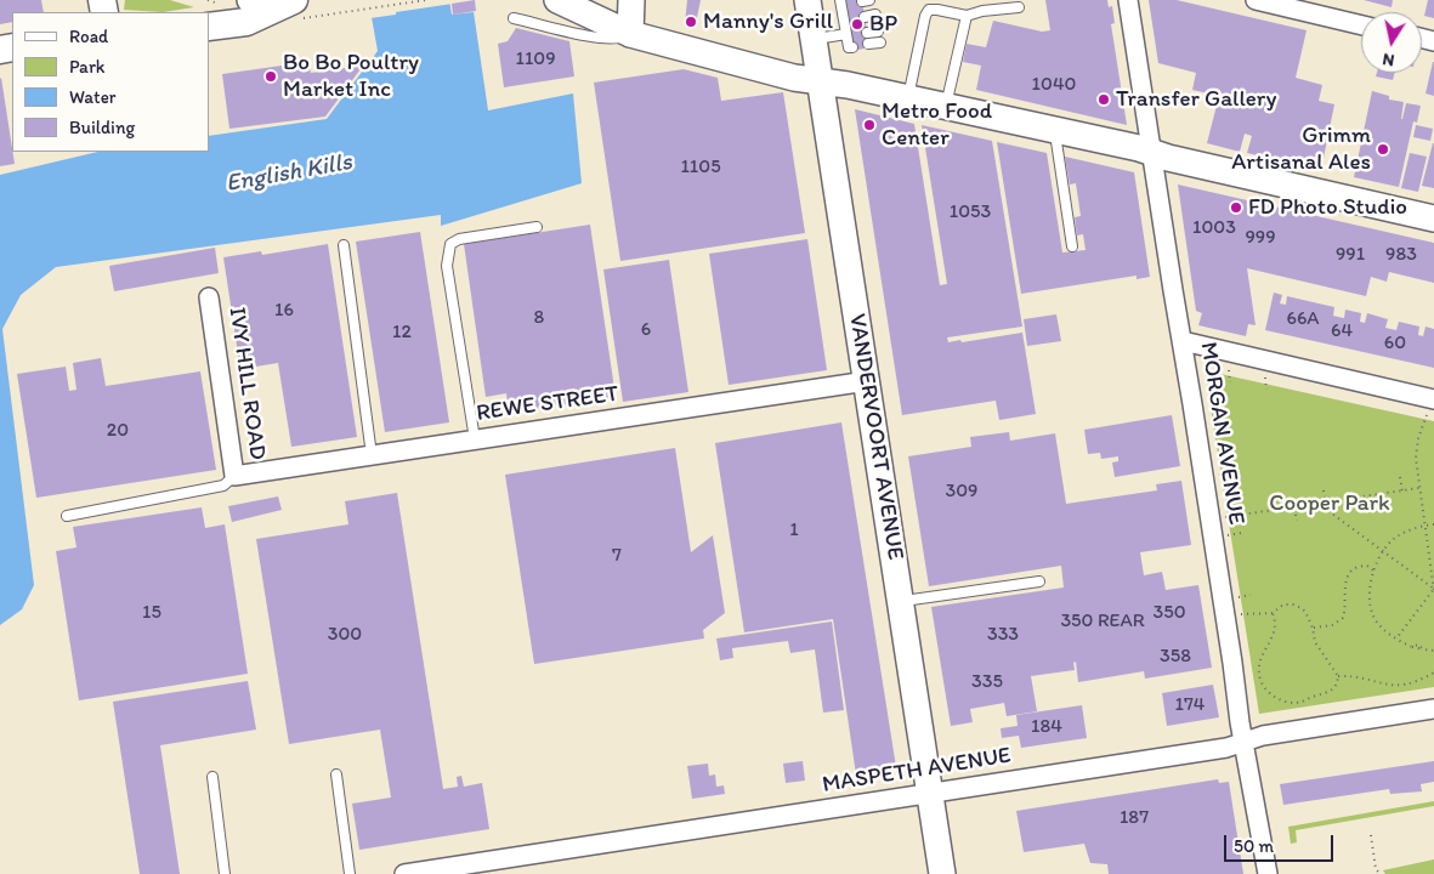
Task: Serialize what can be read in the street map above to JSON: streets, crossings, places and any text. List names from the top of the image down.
{
  "streets": {
    "main road": ["VANDERVOORT AVENUE"],
    "street": [
      "IVY HILL ROAD",
      "REWE STREET",
      "MORGAN AVENUE",
      "MASPETH AVENUE"
    ]
  },
  "crossings": [
    ["IVY HILL ROAD", "REWE STREET"],
    ["REWE STREET", "VANDERVOORT AVENUE"],
    ["MORGAN AVENUE", "MASPETH AVENUE"],
    ["VANDERVOORT AVENUE", "MASPETH AVENUE"]
  ],
  "water": ["English Kills"],
  "parks": ["Cooper Park"],
  "places": [
    "Manny's Grill",
    "BP",
    "Bo Bo Poultry Market Inc",
    "Transfer Gallery",
    "Metro Food Center",
    "Grimm Artisanal Ales",
    "FD Photo Studio"
  ],
  "house_numbers": [
    "1109",
    "1040",
    "1105",
    "1053",
    "1003",
    "999",
    "991",
    "983",
    "16",
    "8",
    "66A",
    "6",
    "64",
    "12",
    "60",
    "20",
    "309",
    "1",
    "7",
    "15",
    "350",
    "350 REAR",
    "300",
    "333",
    "358",
    "335",
    "174",
    "184",
    "187"
  ],
  "legend": [
    "Road",
    "Park",
    "Water",
    "Building"
  ],
  "scale_bar": "50 m",
  "north": "bottom"
}
